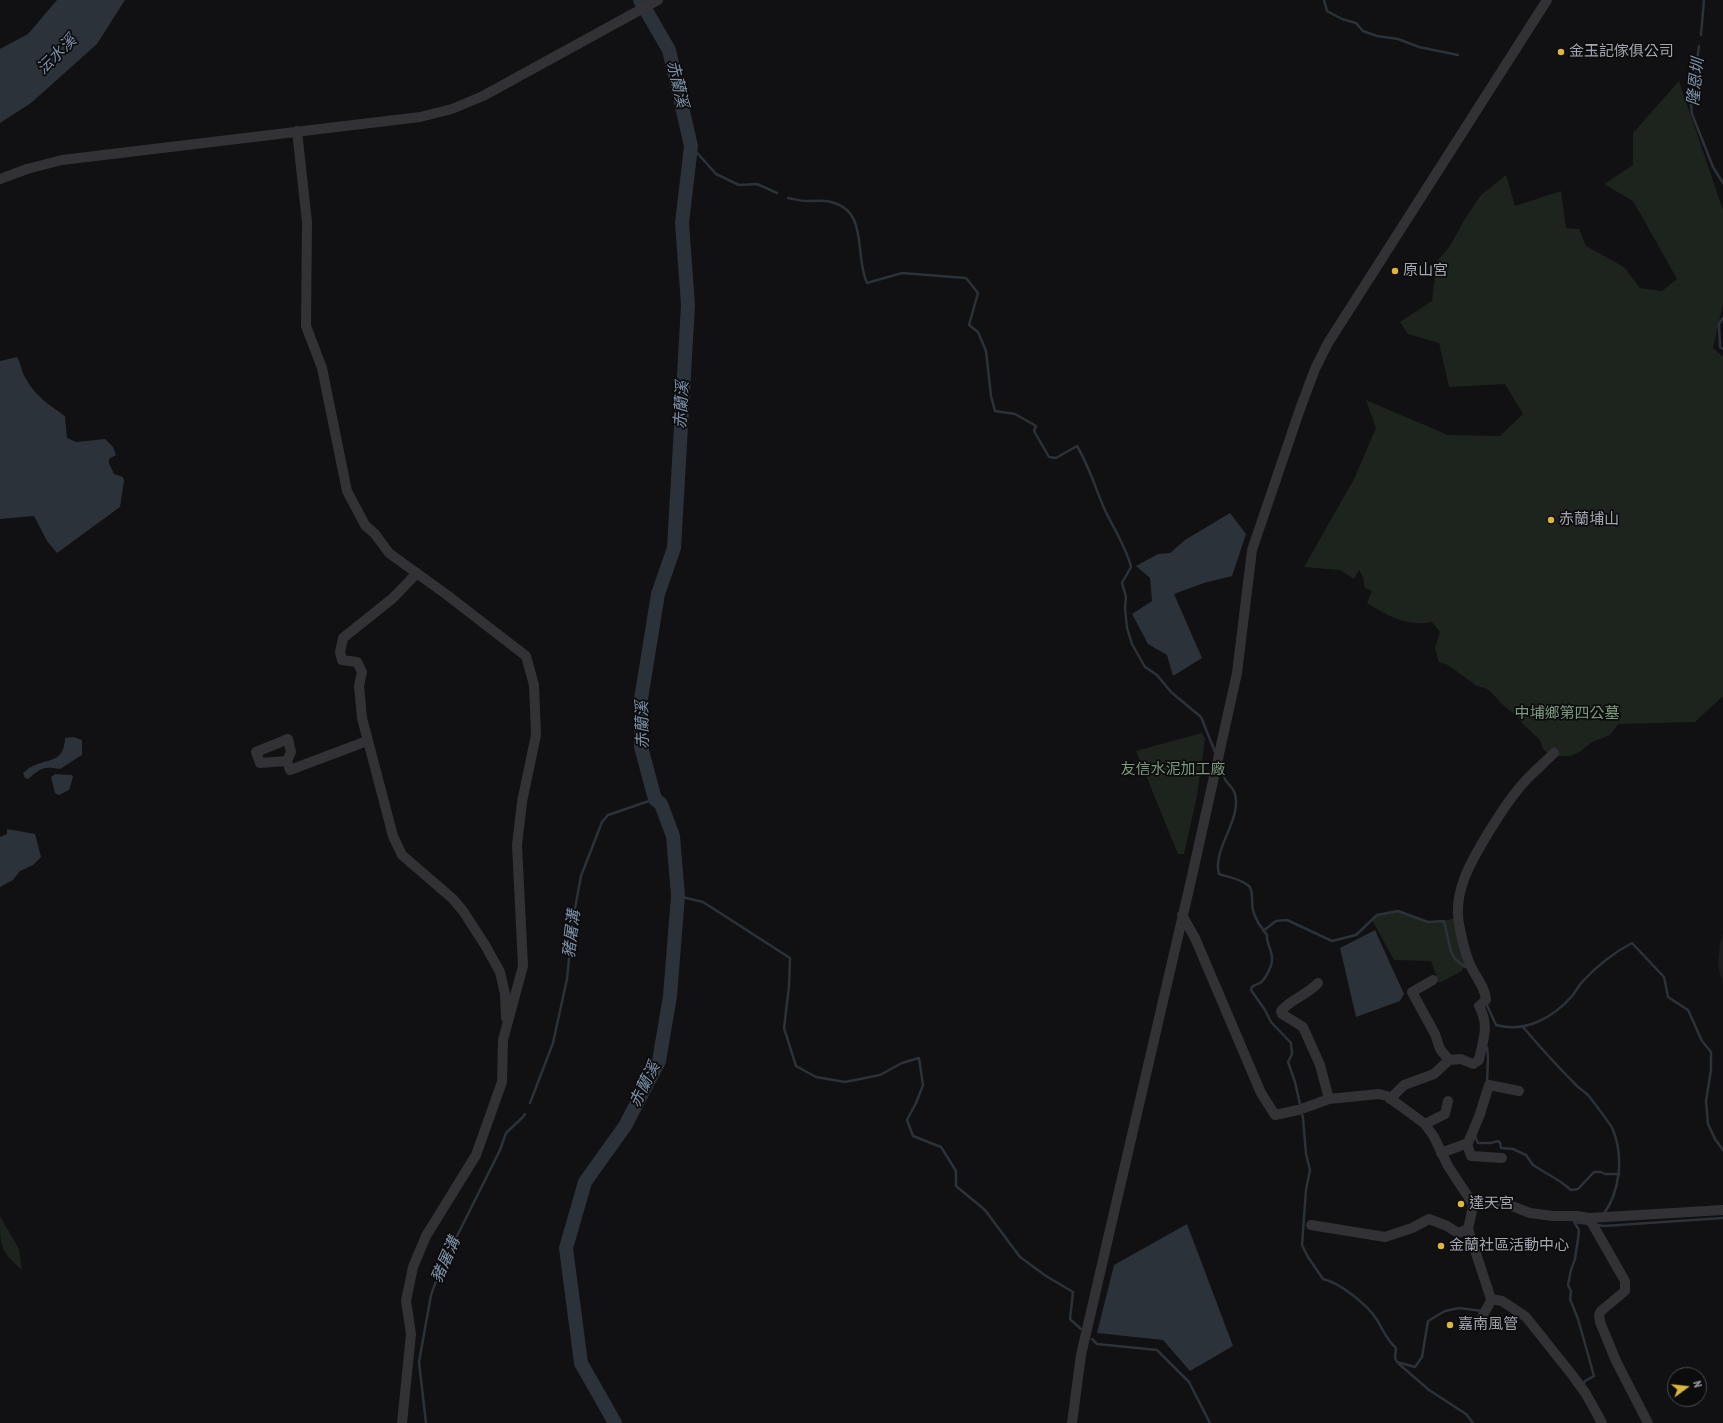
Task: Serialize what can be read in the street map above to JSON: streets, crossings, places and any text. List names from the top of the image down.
{
  "water": [
    "沄水溪",
    "隆恩圳",
    "赤蘭溪",
    "豬屠溝"
  ],
  "parks": ["中埔鄉第四公墓", "友信水泥加工廠"],
  "places": [
    "金玉記傢俱公司",
    "原山宮",
    "赤蘭埔山",
    "達天宮",
    "金蘭社區活動中心",
    "嘉南風管"
  ],
  "north": "right"
}
